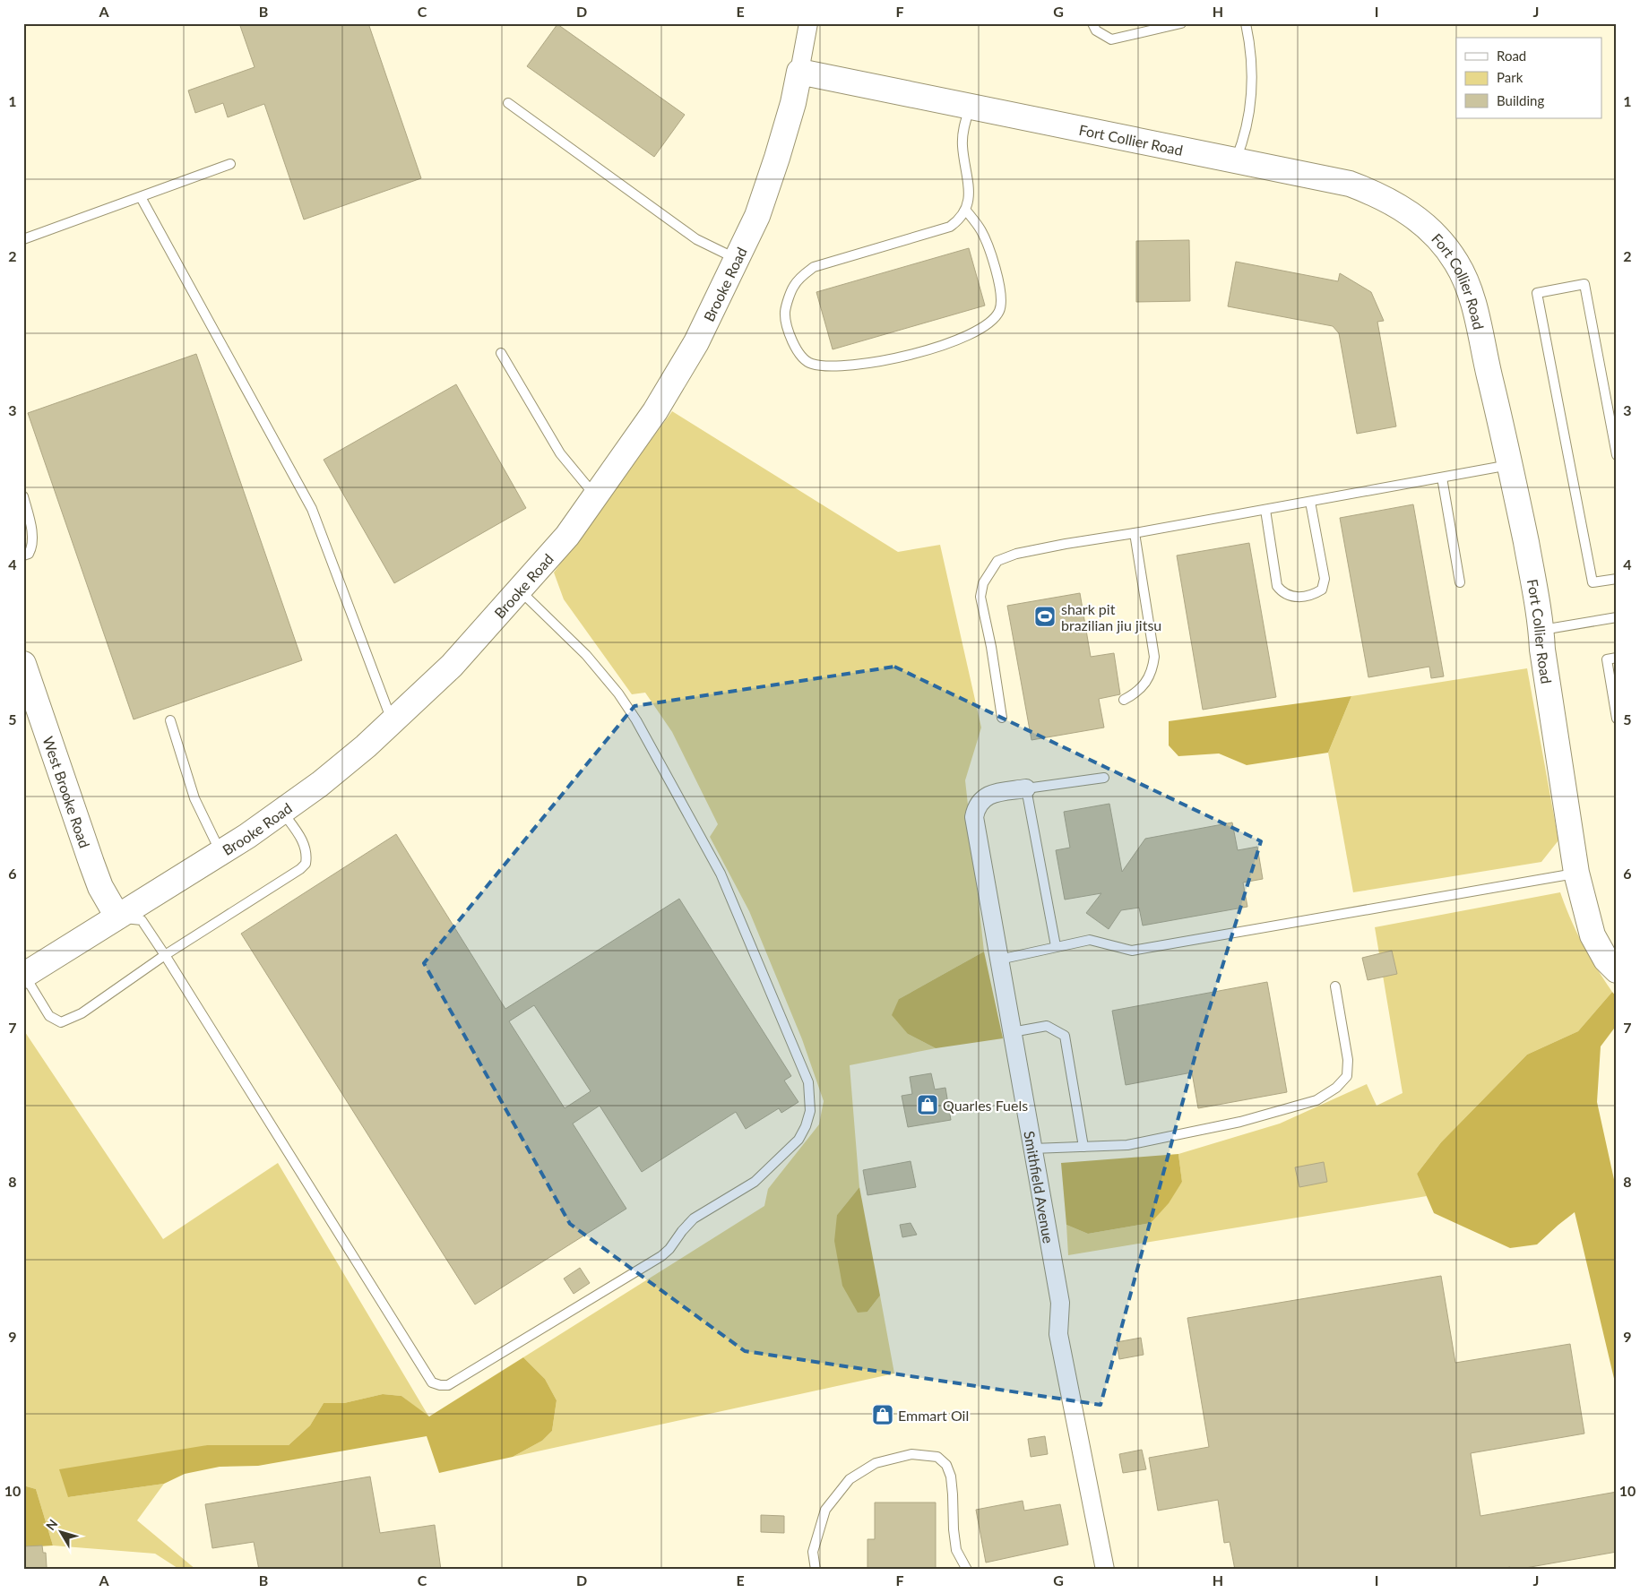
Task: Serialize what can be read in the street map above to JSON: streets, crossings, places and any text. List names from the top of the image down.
{
  "streets": {
    "street": [
      "Fort Collier Road",
      "Brooke Road",
      "West Brooke Road",
      "Smithfield Avenue"
    ]
  },
  "crossings": [
    ["Fort Collier Road", "Brooke Road"],
    ["Brooke Road", "West Brooke Road"]
  ],
  "places": {
    "sports": ["shark pit brazilian jiu jitsu"],
    "shop": ["Quarles Fuels", "Emmart Oil"]
  },
  "legend": ["Road", "Park", "Building"],
  "north": "top left",
  "grid": {
    "columns": [
      "A",
      "B",
      "C",
      "D",
      "E",
      "F",
      "G",
      "H",
      "I",
      "J"
    ],
    "rows": [
      "1",
      "2",
      "3",
      "4",
      "5",
      "6",
      "7",
      "8",
      "9",
      "10"
    ]
  }
}
